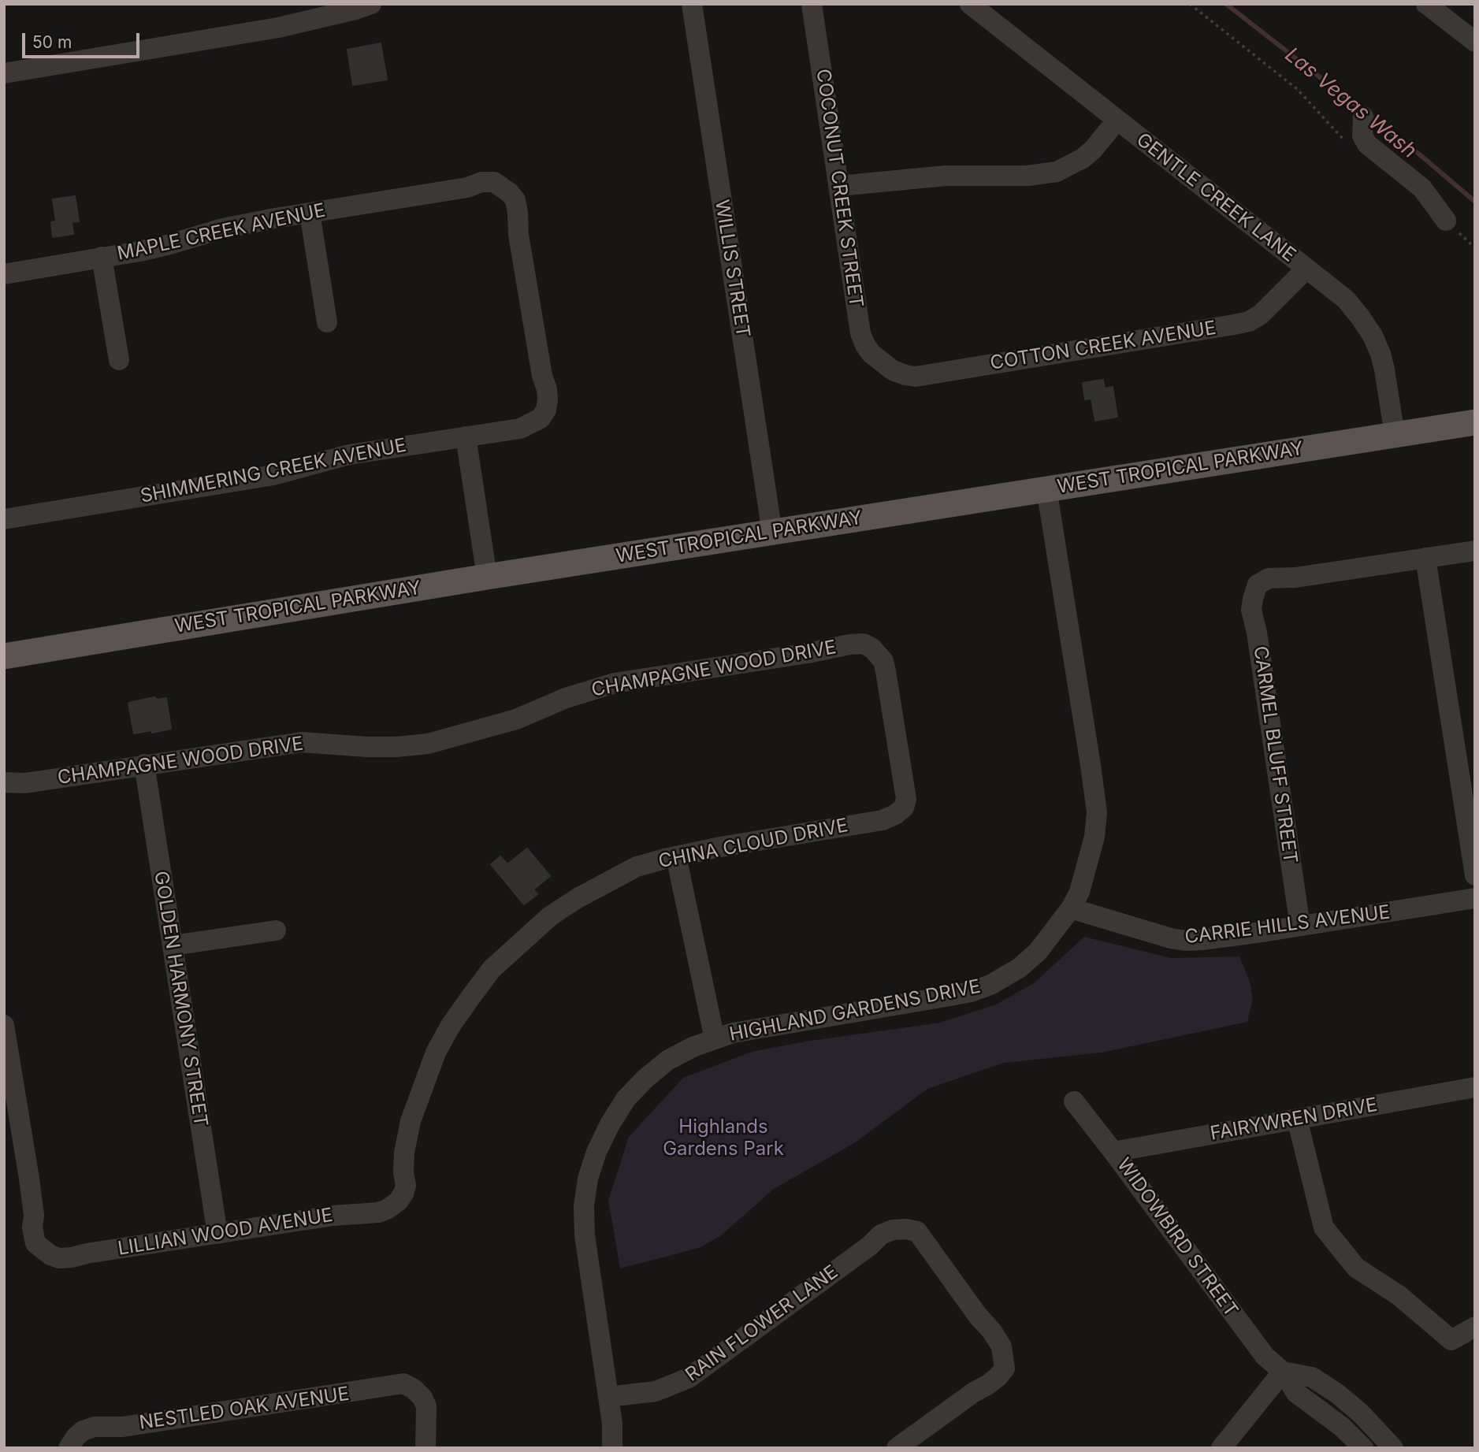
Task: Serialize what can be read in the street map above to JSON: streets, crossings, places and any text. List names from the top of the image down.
{
  "streets": {
    "main road": ["WEST TROPICAL PARKWAY"],
    "street": [
      "COCONUT CREEK STREET",
      "GENTLE CREEK LANE",
      "MAPLE CREEK AVENUE",
      "WILLIS STREET",
      "COTTON CREEK AVENUE",
      "SHIMMERING CREEK AVENUE",
      "CHAMPAGNE WOOD DRIVE",
      "CARMEL BLUFF STREET",
      "CHINA CLOUD DRIVE",
      "CARRIE HILLS AVENUE",
      "GOLDEN HARMONY STREET",
      "HIGHLAND GARDENS DRIVE",
      "FAIRYWREN DRIVE",
      "LILLIAN WOOD AVENUE",
      "WIDOWBIRD STREET",
      "RAIN FLOWER LANE",
      "NESTLED OAK AVENUE"
    ]
  },
  "crossings": [
    ["COCONUT CREEK STREET", "COTTON CREEK AVENUE"],
    ["GENTLE CREEK LANE", "COTTON CREEK AVENUE"],
    ["GENTLE CREEK LANE", "WEST TROPICAL PARKWAY"],
    ["MAPLE CREEK AVENUE", "SHIMMERING CREEK AVENUE"],
    ["WILLIS STREET", "WEST TROPICAL PARKWAY"],
    ["WEST TROPICAL PARKWAY", "HIGHLAND GARDENS DRIVE"],
    ["CHAMPAGNE WOOD DRIVE", "CHINA CLOUD DRIVE"],
    ["CHAMPAGNE WOOD DRIVE", "GOLDEN HARMONY STREET"],
    ["CARMEL BLUFF STREET", "CARRIE HILLS AVENUE"],
    ["CHINA CLOUD DRIVE", "LILLIAN WOOD AVENUE"],
    ["CARRIE HILLS AVENUE", "HIGHLAND GARDENS DRIVE"],
    ["GOLDEN HARMONY STREET", "LILLIAN WOOD AVENUE"],
    ["HIGHLAND GARDENS DRIVE", "RAIN FLOWER LANE"],
    ["FAIRYWREN DRIVE", "WIDOWBIRD STREET"]
  ],
  "water": ["Las Vegas Wash"],
  "parks": ["Highlands Gardens Park"],
  "scale_bar": "50 m"
}
